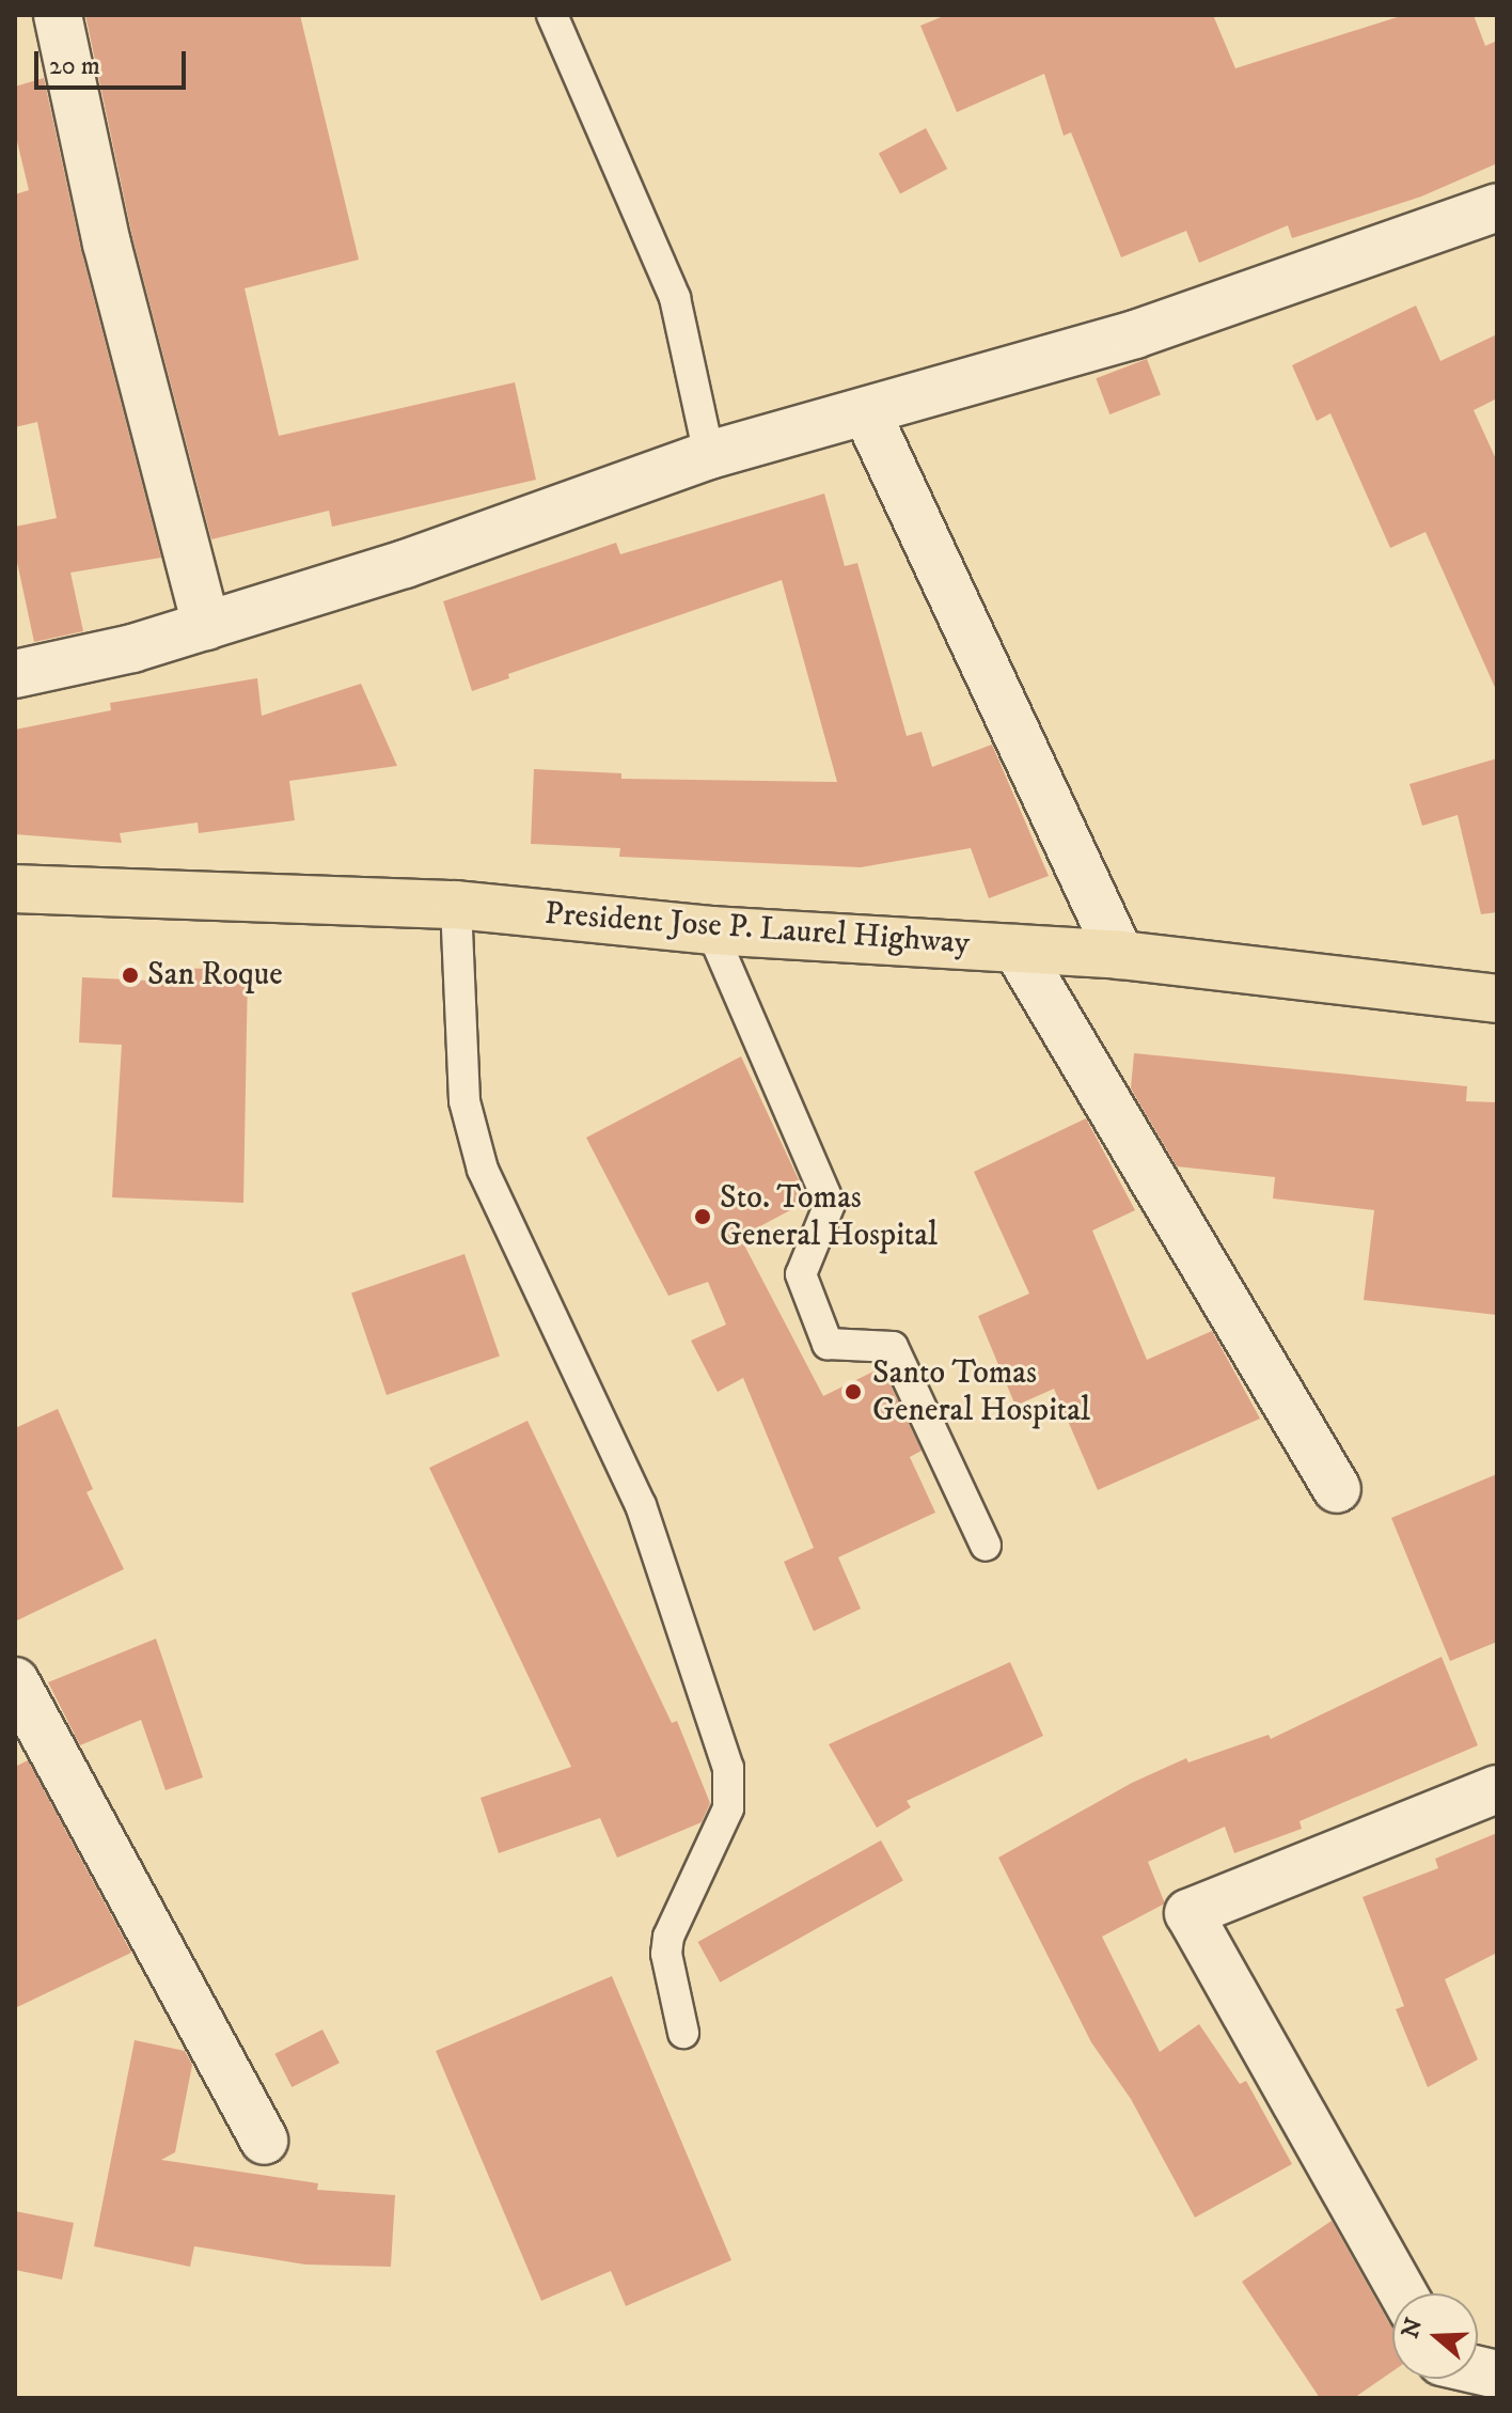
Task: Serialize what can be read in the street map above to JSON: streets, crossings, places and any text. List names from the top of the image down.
{
  "streets": {
    "highway": ["President Jose P. Laurel Highway"]
  },
  "places": ["San Roque", "Sto. Tomas General Hospital", "Santo Tomas General Hospital"],
  "scale_bar": "20 m",
  "north": "left"
}
